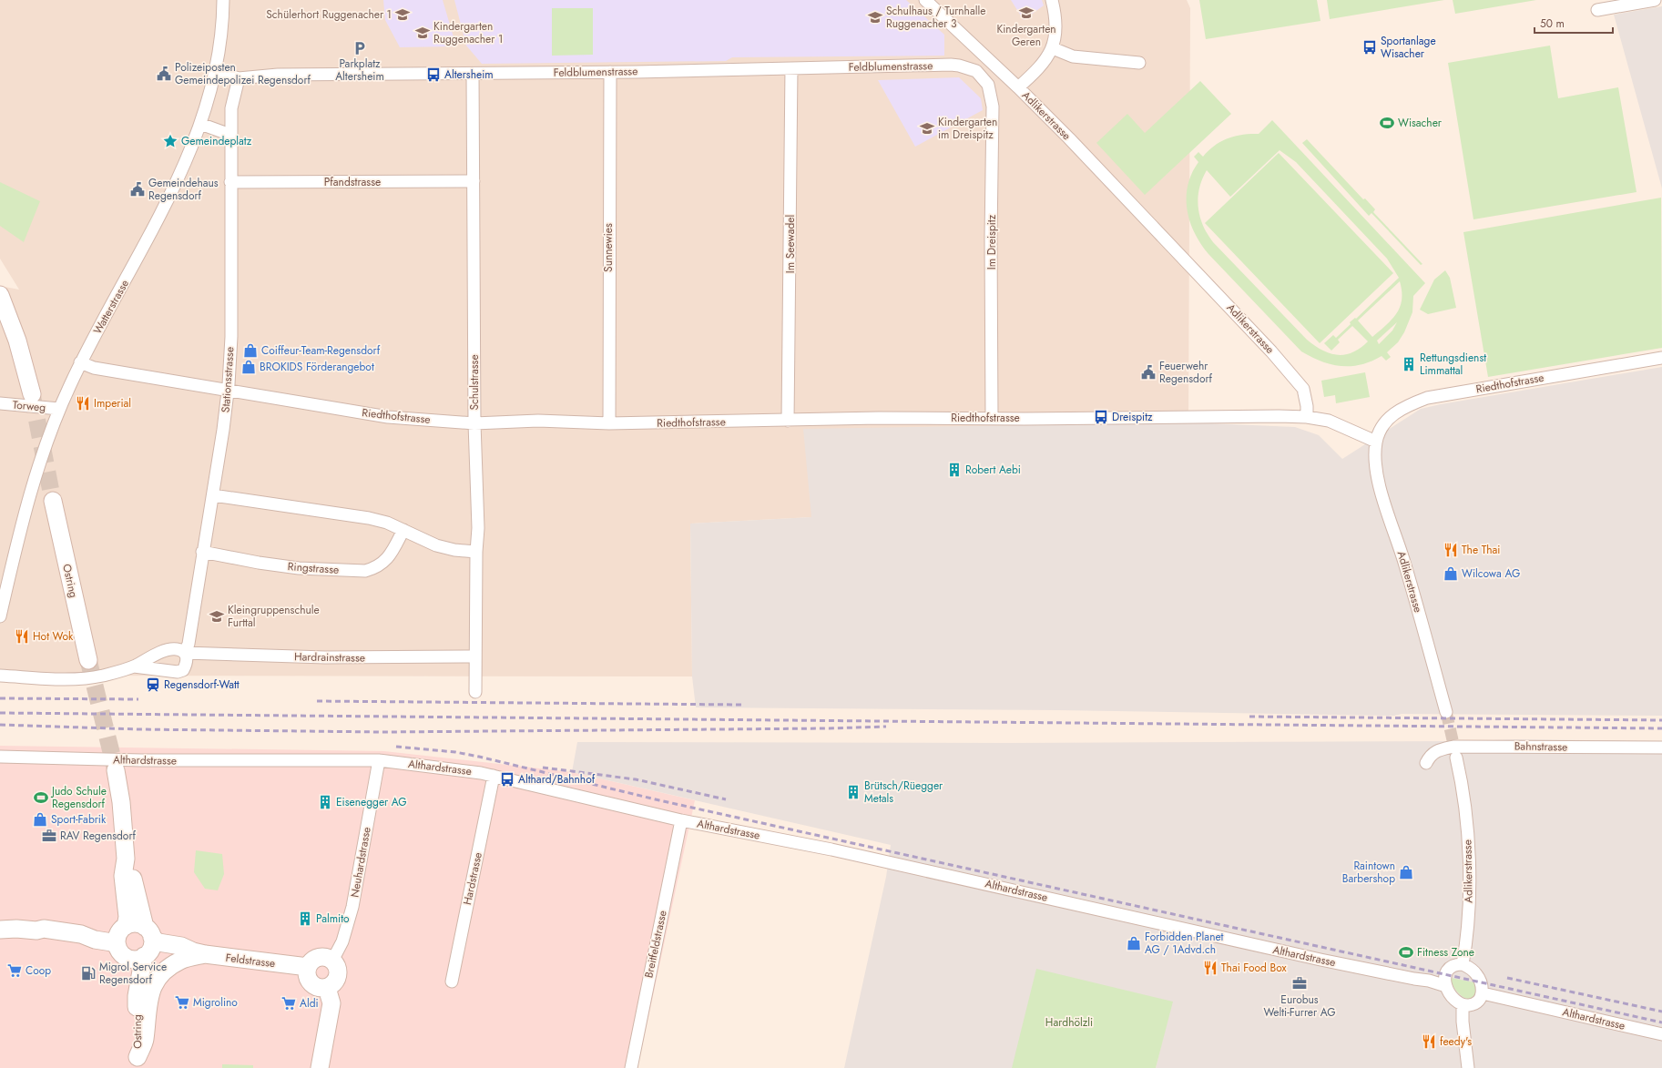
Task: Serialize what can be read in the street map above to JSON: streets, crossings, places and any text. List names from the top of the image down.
{
  "streets": {
    "main road": ["Ostring", "Feldstrasse"],
    "street": [
      "Feldblumenstrasse",
      "Adlikerstrasse",
      "Pfandstrasse",
      "Im Dreispitz",
      "Im Seewadel",
      "Sunnewies",
      "Watterstrasse",
      "Stationsstrasse",
      "Schulstrasse",
      "Riedthofstrasse",
      "Torweg",
      "Ringstrasse",
      "Hardrainstrasse",
      "Bahnstrasse",
      "Althardstrasse",
      "Neuhardstrasse",
      "Hardstrasse",
      "Breitfeldstrasse"
    ]
  },
  "crossings": [
    ["Feldblumenstrasse", "Im Dreispitz"],
    ["Feldblumenstrasse", "Im Seewadel"],
    ["Feldblumenstrasse", "Sunnewies"],
    ["Feldblumenstrasse", "Watterstrasse"],
    ["Feldblumenstrasse", "Stationsstrasse"],
    ["Feldblumenstrasse", "Schulstrasse"],
    ["Adlikerstrasse", "Riedthofstrasse"],
    ["Adlikerstrasse", "Althardstrasse"],
    ["Pfandstrasse", "Stationsstrasse"],
    ["Pfandstrasse", "Schulstrasse"],
    ["Im Dreispitz", "Riedthofstrasse"],
    ["Im Seewadel", "Riedthofstrasse"],
    ["Sunnewies", "Riedthofstrasse"],
    ["Watterstrasse", "Riedthofstrasse"],
    ["Watterstrasse", "Torweg"],
    ["Stationsstrasse", "Riedthofstrasse"],
    ["Stationsstrasse", "Ringstrasse"],
    ["Stationsstrasse", "Hardrainstrasse"],
    ["Schulstrasse", "Riedthofstrasse"],
    ["Schulstrasse", "Hardrainstrasse"],
    ["Ostring", "Feldstrasse"],
    ["Althardstrasse", "Neuhardstrasse"],
    ["Althardstrasse", "Hardstrasse"],
    ["Althardstrasse", "Breitfeldstrasse"],
    ["Neuhardstrasse", "Feldstrasse"]
  ],
  "parks": ["Hardhölzli"],
  "places": {
    "school or university": [
      "Kindergarten Geren",
      "Schülerhort Ruggenacher 1",
      "Schulhaus / Turnhalle Ruggenacher 3",
      "Kindergarten Ruggenacher 1",
      "Kindergarten im Dreispitz",
      "Kleingruppenschule Furttal"
    ],
    "bus stop": [
      "Sportanlage Wisacher",
      "Altersheim",
      "Dreispitz",
      "Althard/Bahnhof"
    ],
    "parking": ["Parkplatz Altersheim"],
    "public building": ["Polizeiposten Gemeindepolizei Regensdorf", "Gemeindehaus Regensdorf", "Feuerwehr Regensdorf"],
    "sports": ["Wisacher", "Judo Schule Regensdorf", "Fitness Zone"],
    "place": ["Gemeindeplatz"],
    "shop": [
      "Coiffeur-Team-Regensdorf",
      "BROKIDS Förderangebot",
      "Wilcowa AG",
      "Sport-Fabrik",
      "Raintown Barbershop",
      "Forbidden Planet AG / 1Advd.ch"
    ],
    "building": [
      "Rettungsdienst Limmattal",
      "Robert Aebi",
      "Brütsch/Rüegger Metals",
      "Eisenegger AG",
      "Palmito"
    ],
    "restaurant": [
      "Imperial",
      "The Thai",
      "Hot Wok",
      "Thai Food Box",
      "feedy's"
    ],
    "station": ["Regensdorf-Watt"],
    "office": ["RAV Regensdorf", "Eurobus Welti-Furrer AG"],
    "supermarket": ["Coop", "Migrolino", "Aldi"],
    "fuel station": ["Migrol Service Regensdorf"]
  },
  "scale_bar": "50 m"
}
